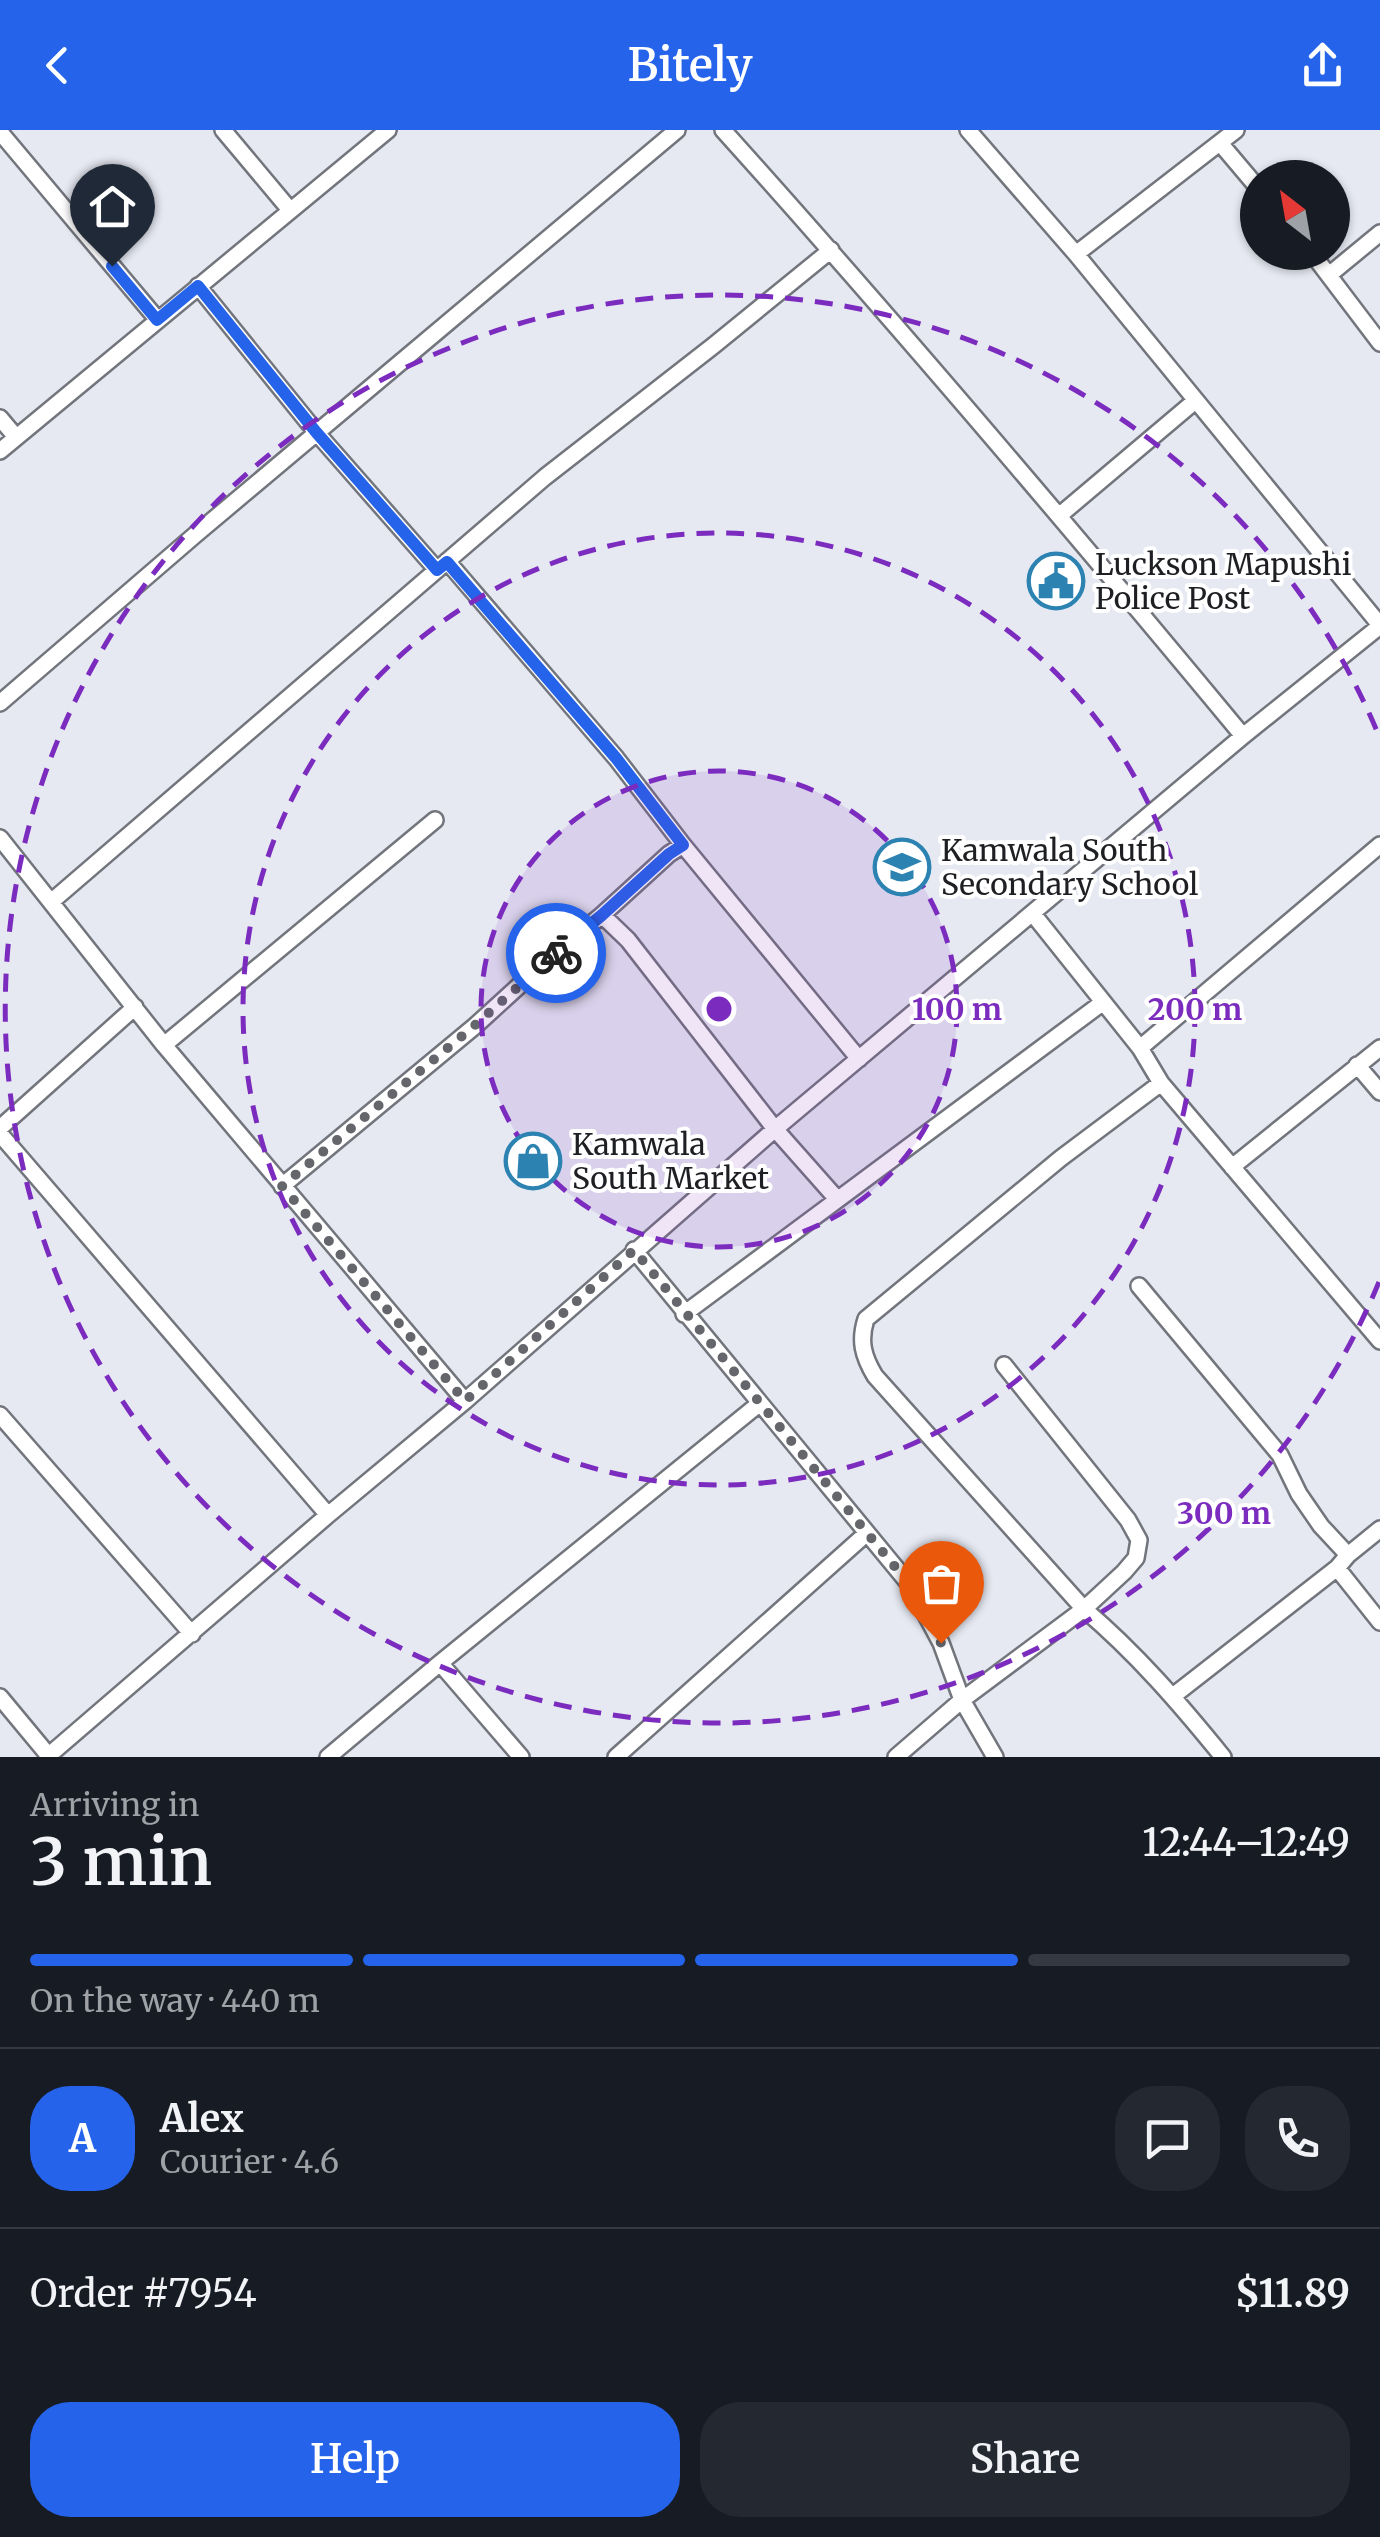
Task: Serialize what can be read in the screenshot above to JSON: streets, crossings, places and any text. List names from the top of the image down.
{
  "places": {
    "public building": ["Luckson Mapushi Police Post"],
    "school or university": ["Kamwala South Secondary School"],
    "shop": ["Kamwala South Market"]
  },
  "north": "top left",
  "page": {
    "header": "Bitely",
    "heading": ["3 min", "Arriving in", "12:44–12:49"],
    "panel": [
      "Alex",
      "Courier · 4.6",
      "Order #7954",
      "$11.89"
    ],
    "bar": "On the way · 440 m",
    "round": "A",
    "buttons": ["Help", "Share"]
  },
  "rings": ["100 m", "200 m", "300 m"]
}
